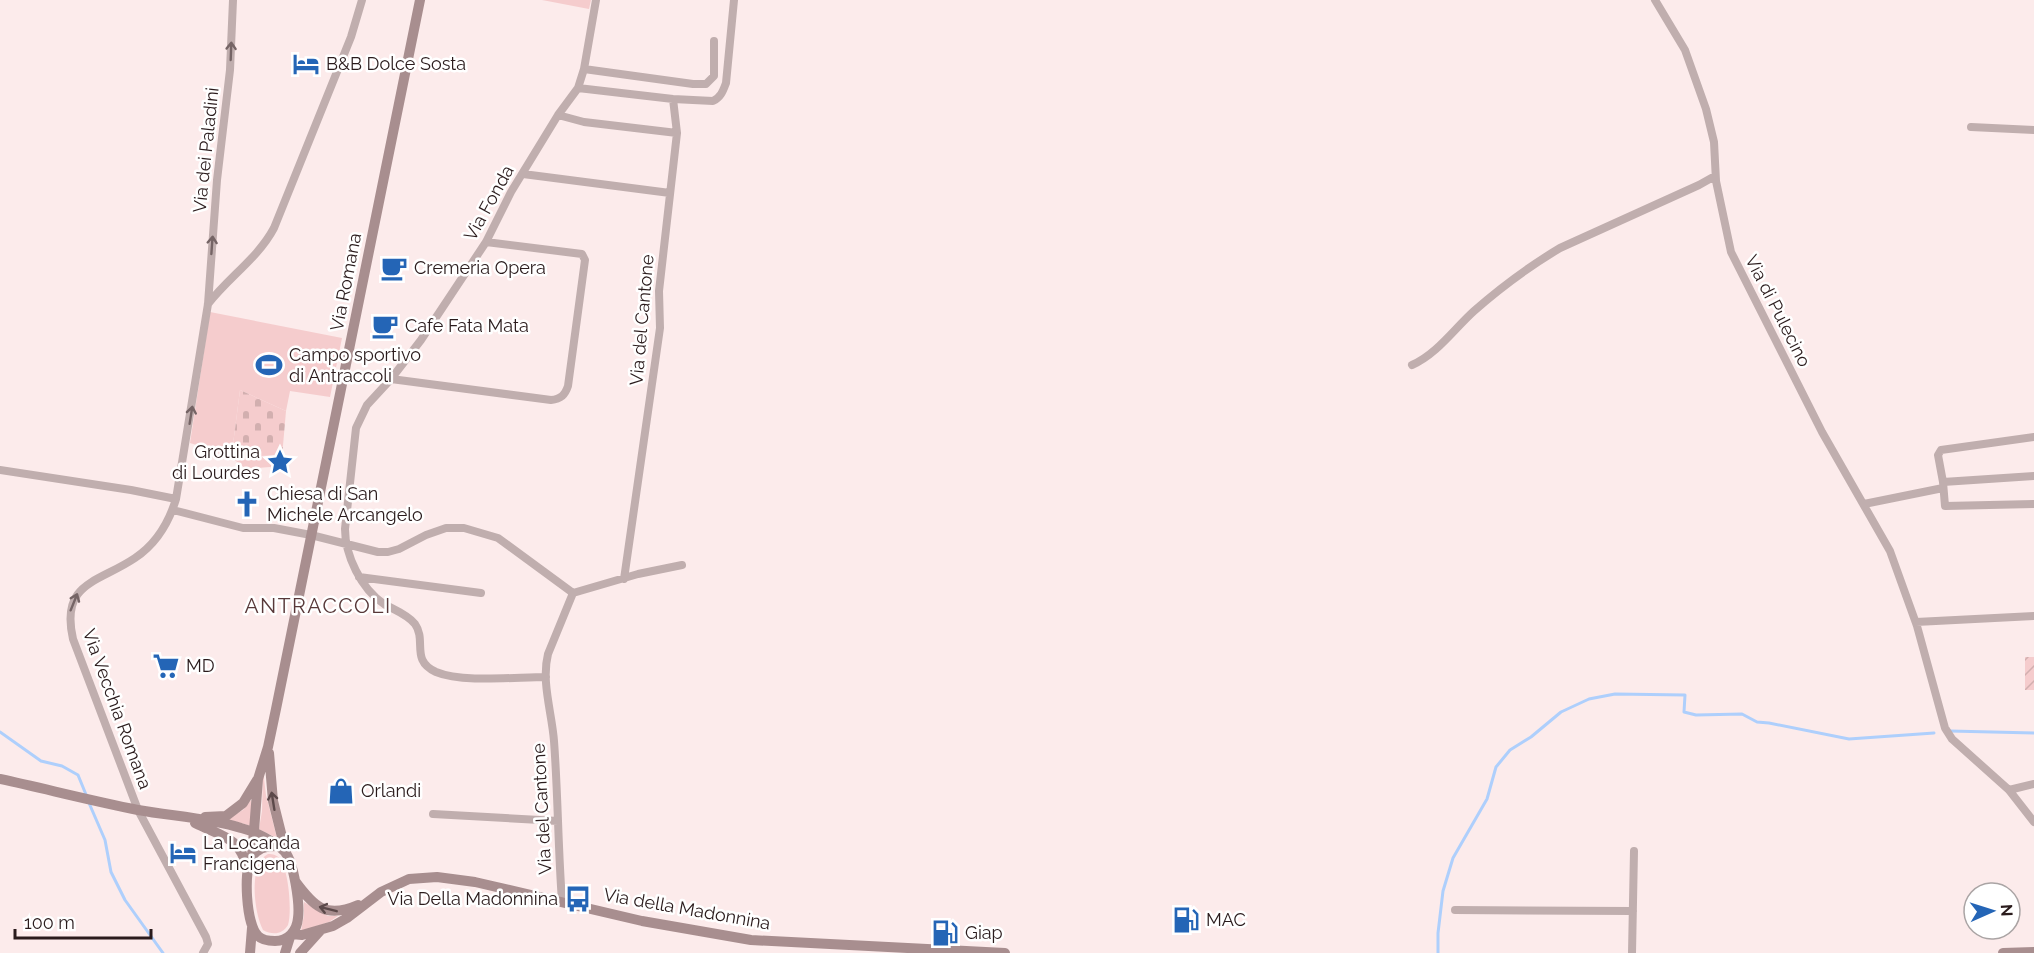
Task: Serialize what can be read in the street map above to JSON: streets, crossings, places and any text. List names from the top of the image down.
{
  "streets": {
    "main road": ["Via Romana", "Via della Madonnina"],
    "street": [
      "Via dei Paladini",
      "Via Fonda",
      "Via di Pulecino",
      "Via del Cantone",
      "Via Vecchia Romana"
    ]
  },
  "crossings": [
    ["Via dei Paladini", "Via Vecchia Romana"],
    ["Via Fonda", "Via del Cantone"],
    ["Via del Cantone", "Via della Madonnina"]
  ],
  "one_way": ["Via dei Paladini", "Via Vecchia Romana"],
  "districts": ["ANTRACCOLI"],
  "places": {
    "hotel": ["B&B Dolce Sosta", "La Locanda Francigena"],
    "cafe": ["Cremeria Opera", "Cafe Fata Mata"],
    "sports": ["Campo sportivo di Antraccoli"],
    "place": ["Grottina di Lourdes"],
    "church": ["Chiesa di San Michele Arcangelo"],
    "supermarket": ["MD"],
    "shop": ["Orlandi"],
    "bus stop": ["Via Della Madonnina"],
    "fuel station": ["MAC", "Giap"]
  },
  "scale_bar": "100 m",
  "north": "right"
}
